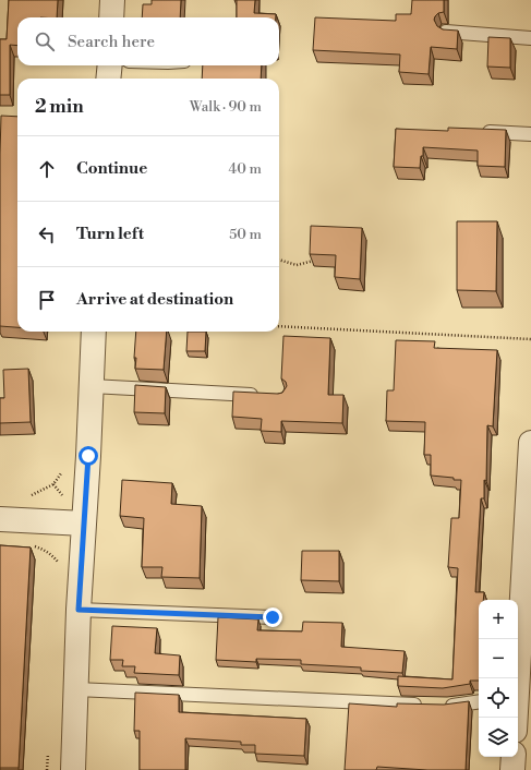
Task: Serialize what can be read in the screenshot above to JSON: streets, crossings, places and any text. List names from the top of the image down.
{
  "page": {
    "search": "Search here",
    "heading": ["2 min", "Walk · 90 m"],
    "list": [
      ["Continue", "40 m"],
      ["Turn left", "50 m"],
      "Arrive at destination"
    ],
    "map_buttons": ["+", "−"]
  }
}
